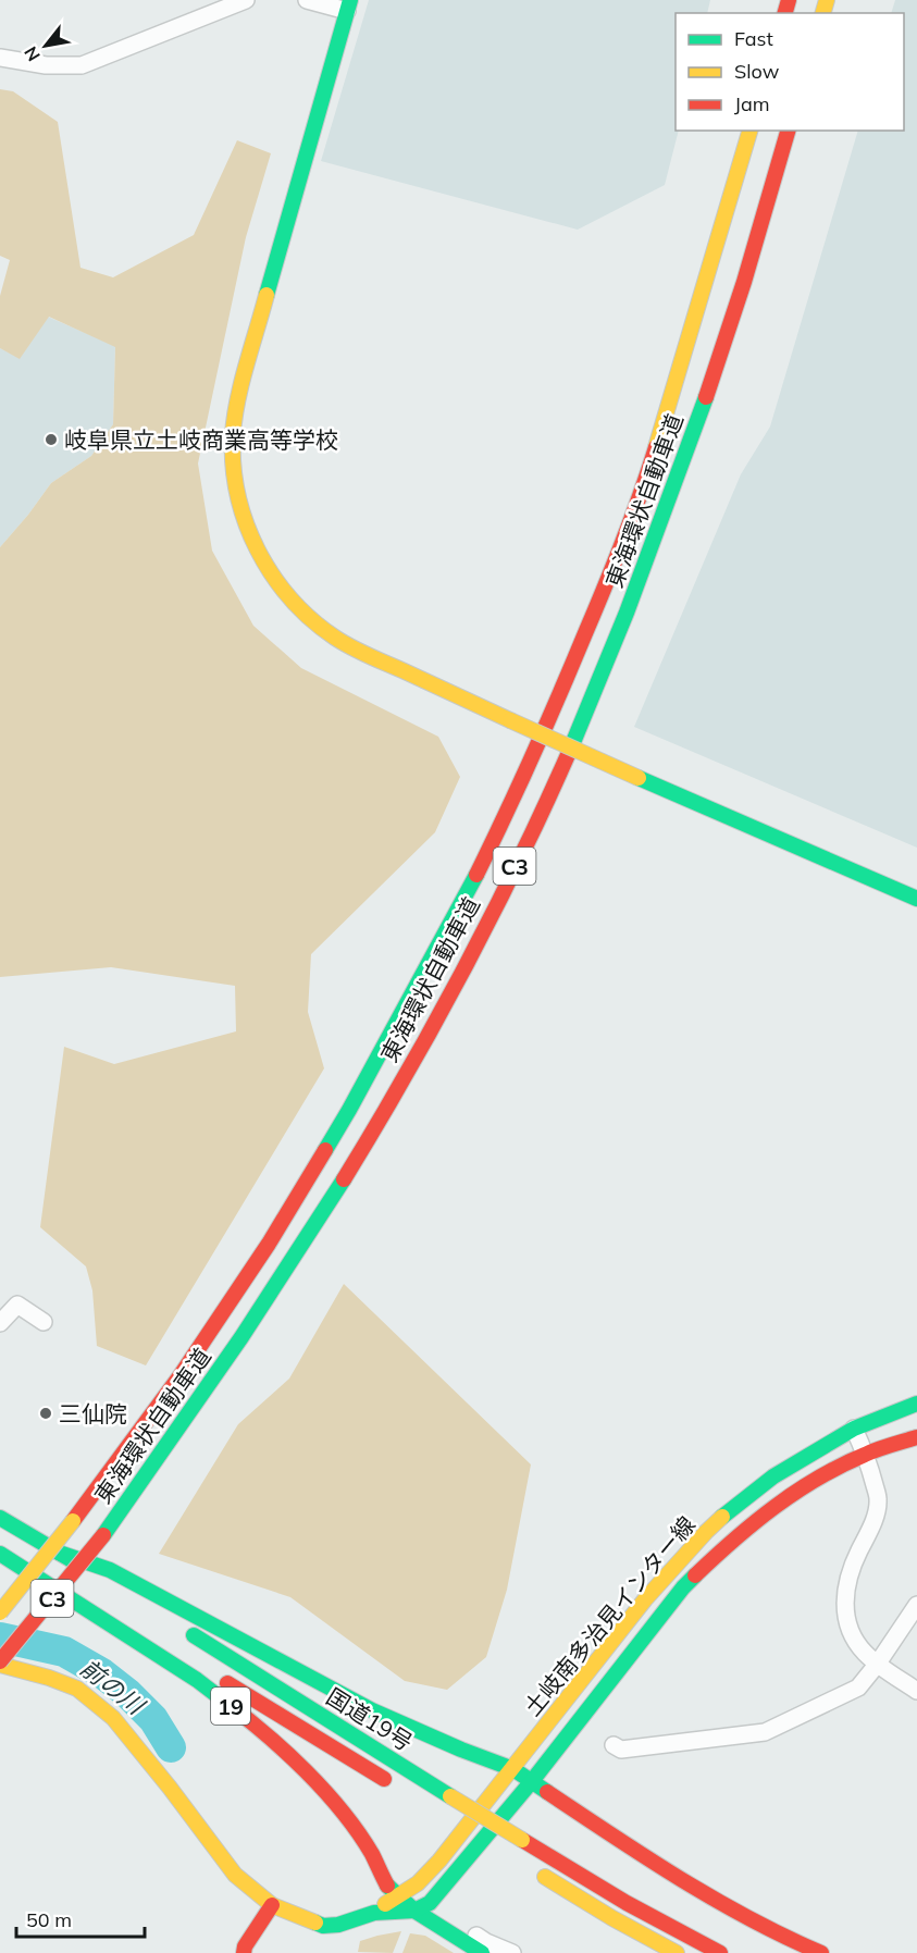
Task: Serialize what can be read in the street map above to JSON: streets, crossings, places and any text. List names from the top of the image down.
{
  "streets": {
    "main road": [
      "東海環状自動車道",
      "C3",
      "土岐南多治見インター線",
      "19",
      "国道19号"
    ]
  },
  "crossings": [
    ["土岐南多治見インター線", "19"]
  ],
  "water": ["前の川"],
  "places": ["岐阜県立土岐商業高等学校", "三仙院"],
  "legend": ["Fast", "Slow", "Jam"],
  "scale_bar": "50 m",
  "north": "bottom left"
}
